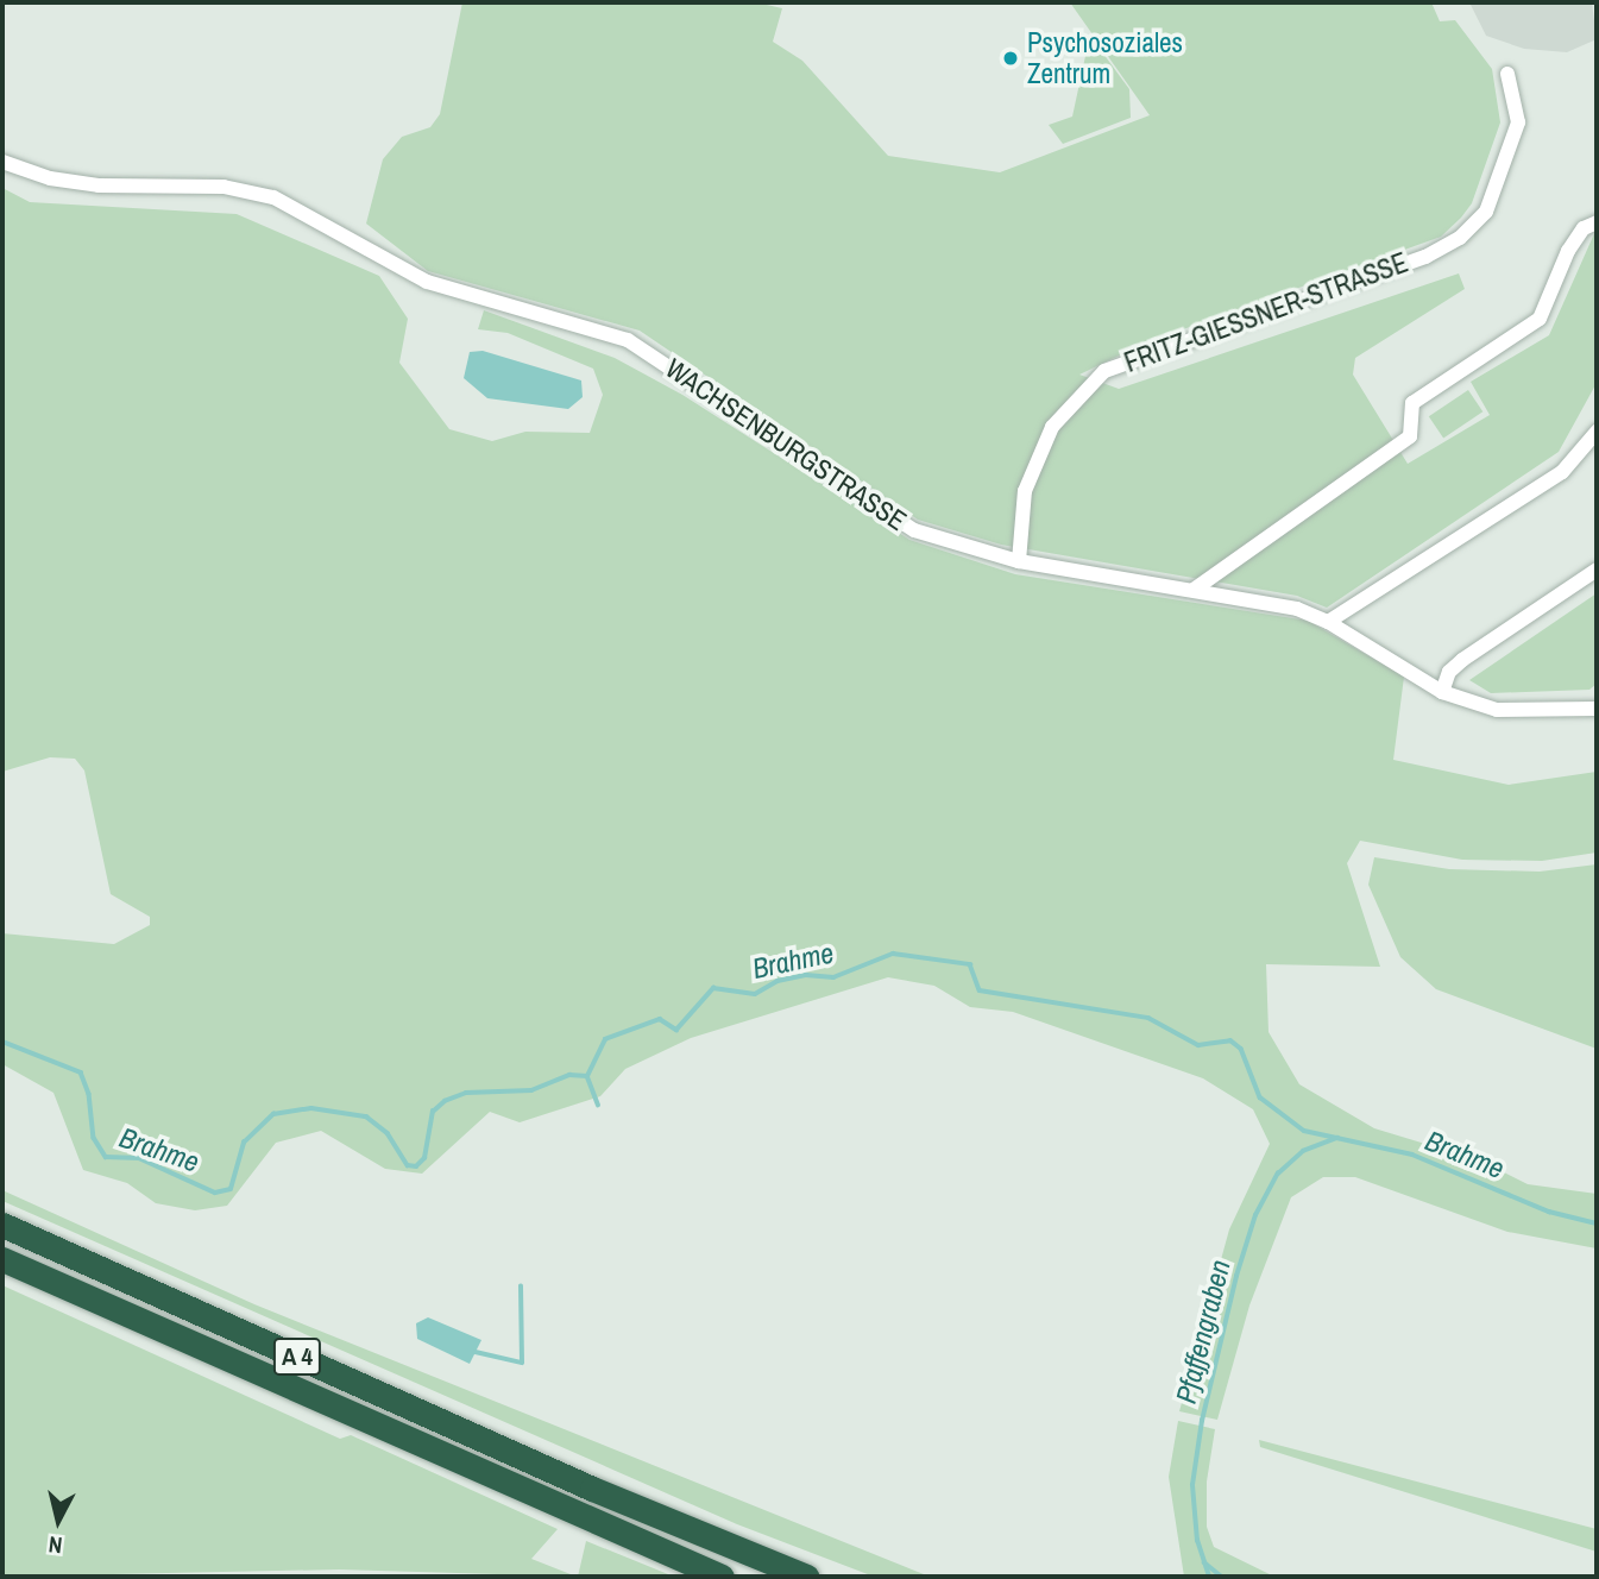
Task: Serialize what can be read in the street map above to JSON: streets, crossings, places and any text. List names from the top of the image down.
{
  "streets": {
    "highway": ["A 4"],
    "street": ["FRITZ-GIESSNER-STRASSE", "WACHSENBURGSTRASSE"]
  },
  "crossings": [
    ["FRITZ-GIESSNER-STRASSE", "WACHSENBURGSTRASSE"]
  ],
  "water": ["Brahme", "Pfaffengraben"],
  "places": ["Psychosoziales Zentrum"],
  "north": "bottom"
}
